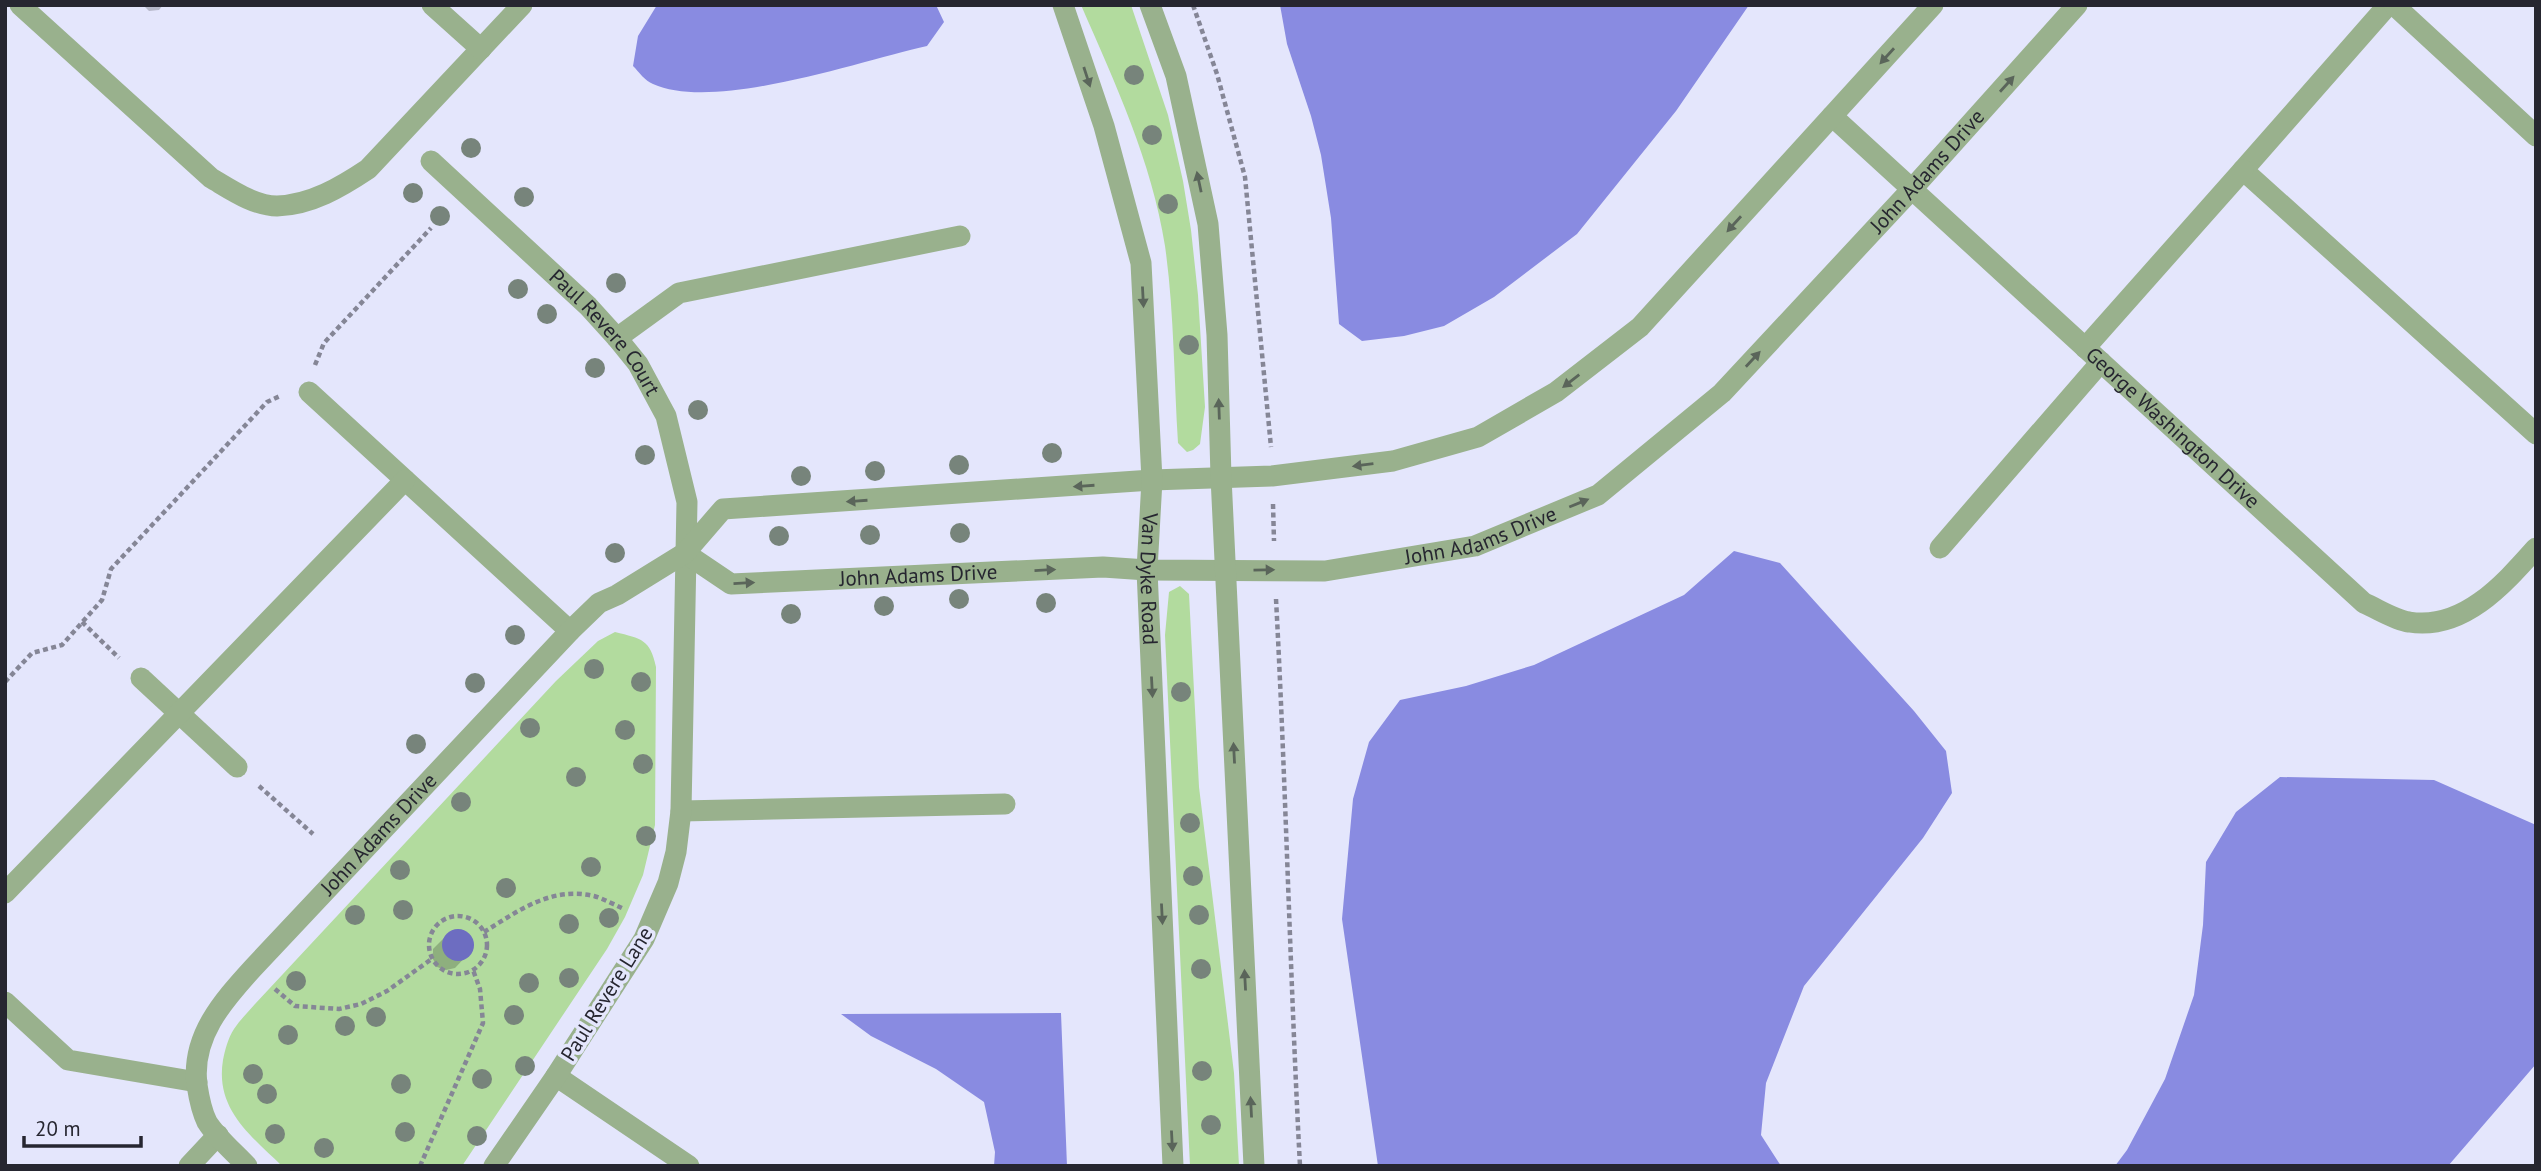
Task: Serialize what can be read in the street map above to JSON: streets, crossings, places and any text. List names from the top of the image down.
{
  "streets": {
    "street": [
      "John Adams Drive",
      "Paul Revere Court",
      "George Washington Drive",
      "Van Dyke Road",
      "Paul Revere Lane"
    ]
  },
  "crossings": [
    ["John Adams Drive", "Paul Revere Court"],
    ["John Adams Drive", "George Washington Drive"],
    ["John Adams Drive", "Van Dyke Road"],
    ["John Adams Drive", "Paul Revere Lane"],
    ["Paul Revere Court", "Paul Revere Lane"]
  ],
  "scale_bar": "20 m"
}
